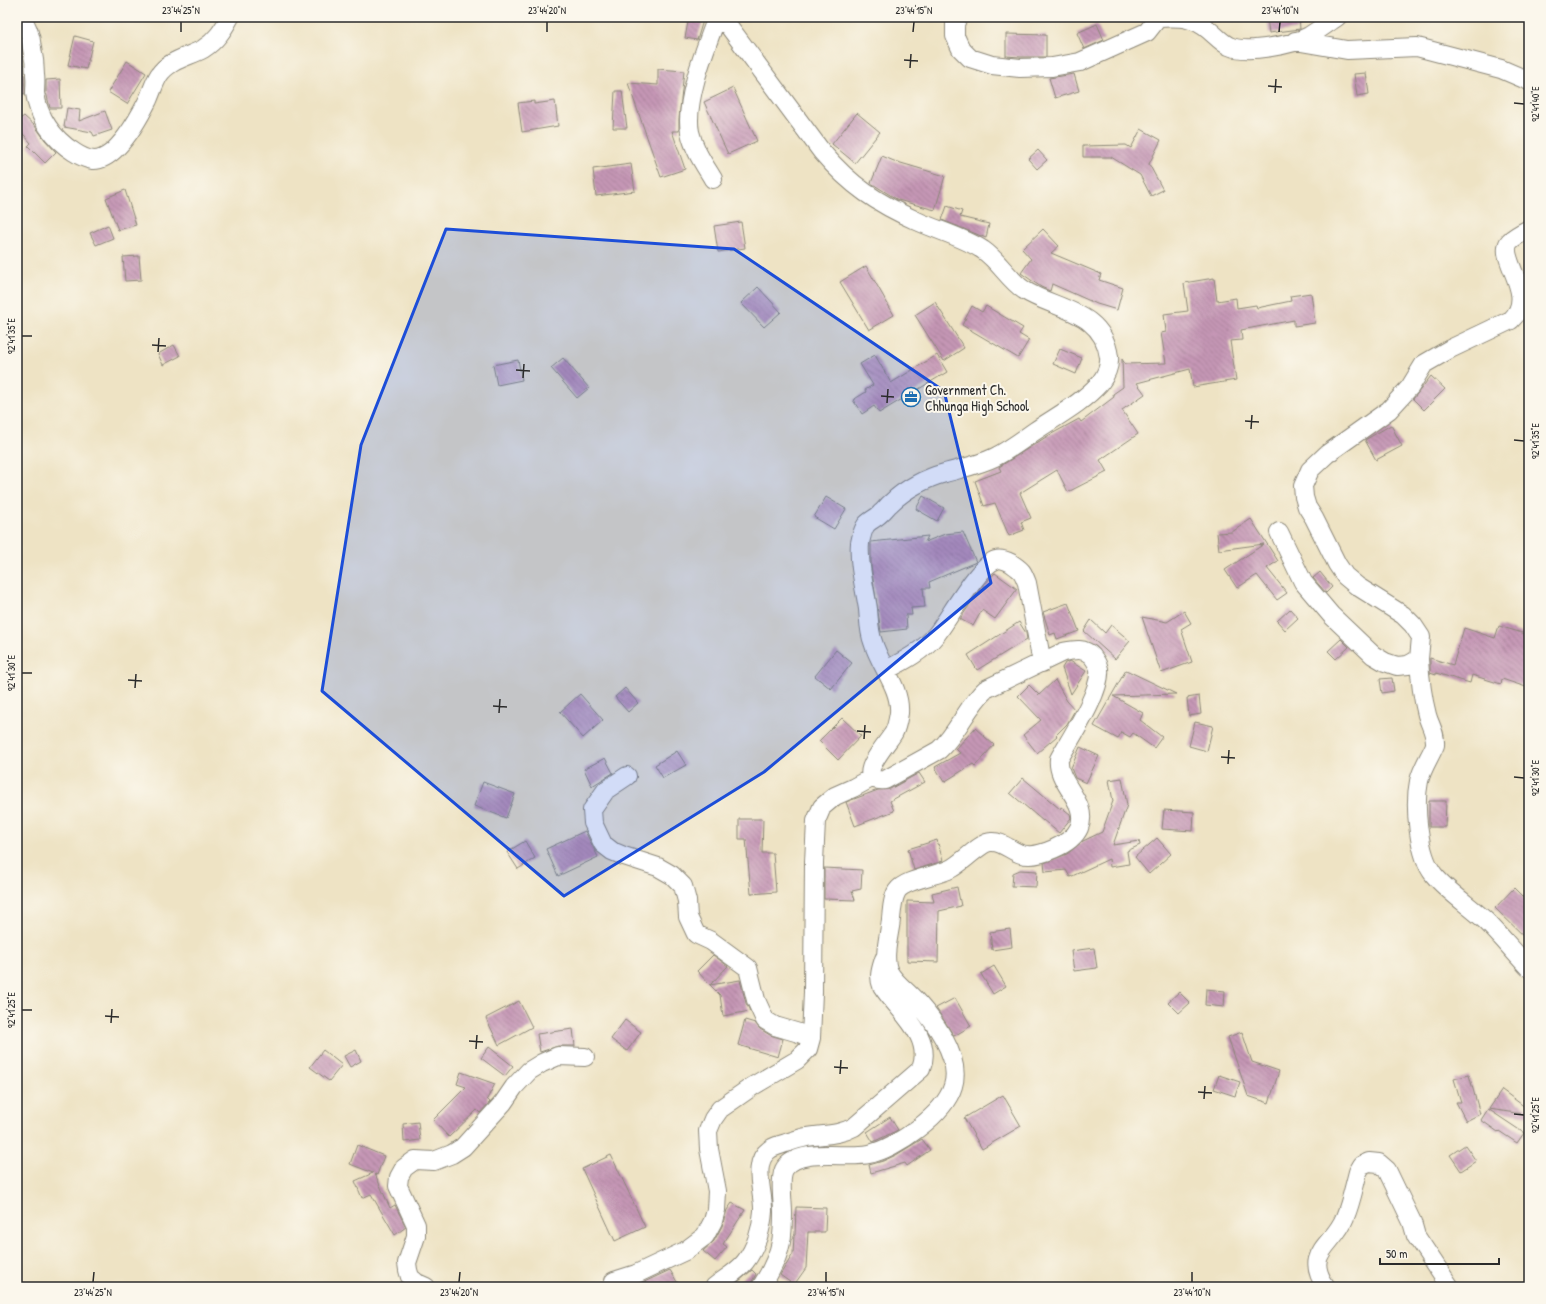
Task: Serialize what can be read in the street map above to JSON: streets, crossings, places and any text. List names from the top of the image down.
{
  "places": {
    "office": ["Government Ch. Chhunga High School"]
  },
  "scale_bar": "50 m",
  "coordinates": [
    "23°44'25\"N",
    "23°44'20\"N",
    "23°44'15\"N",
    "23°44'10\"N",
    "92°41'40\"E",
    "92°41'35\"E",
    "92°41'30\"E",
    "92°41'25\"E"
  ]
}
